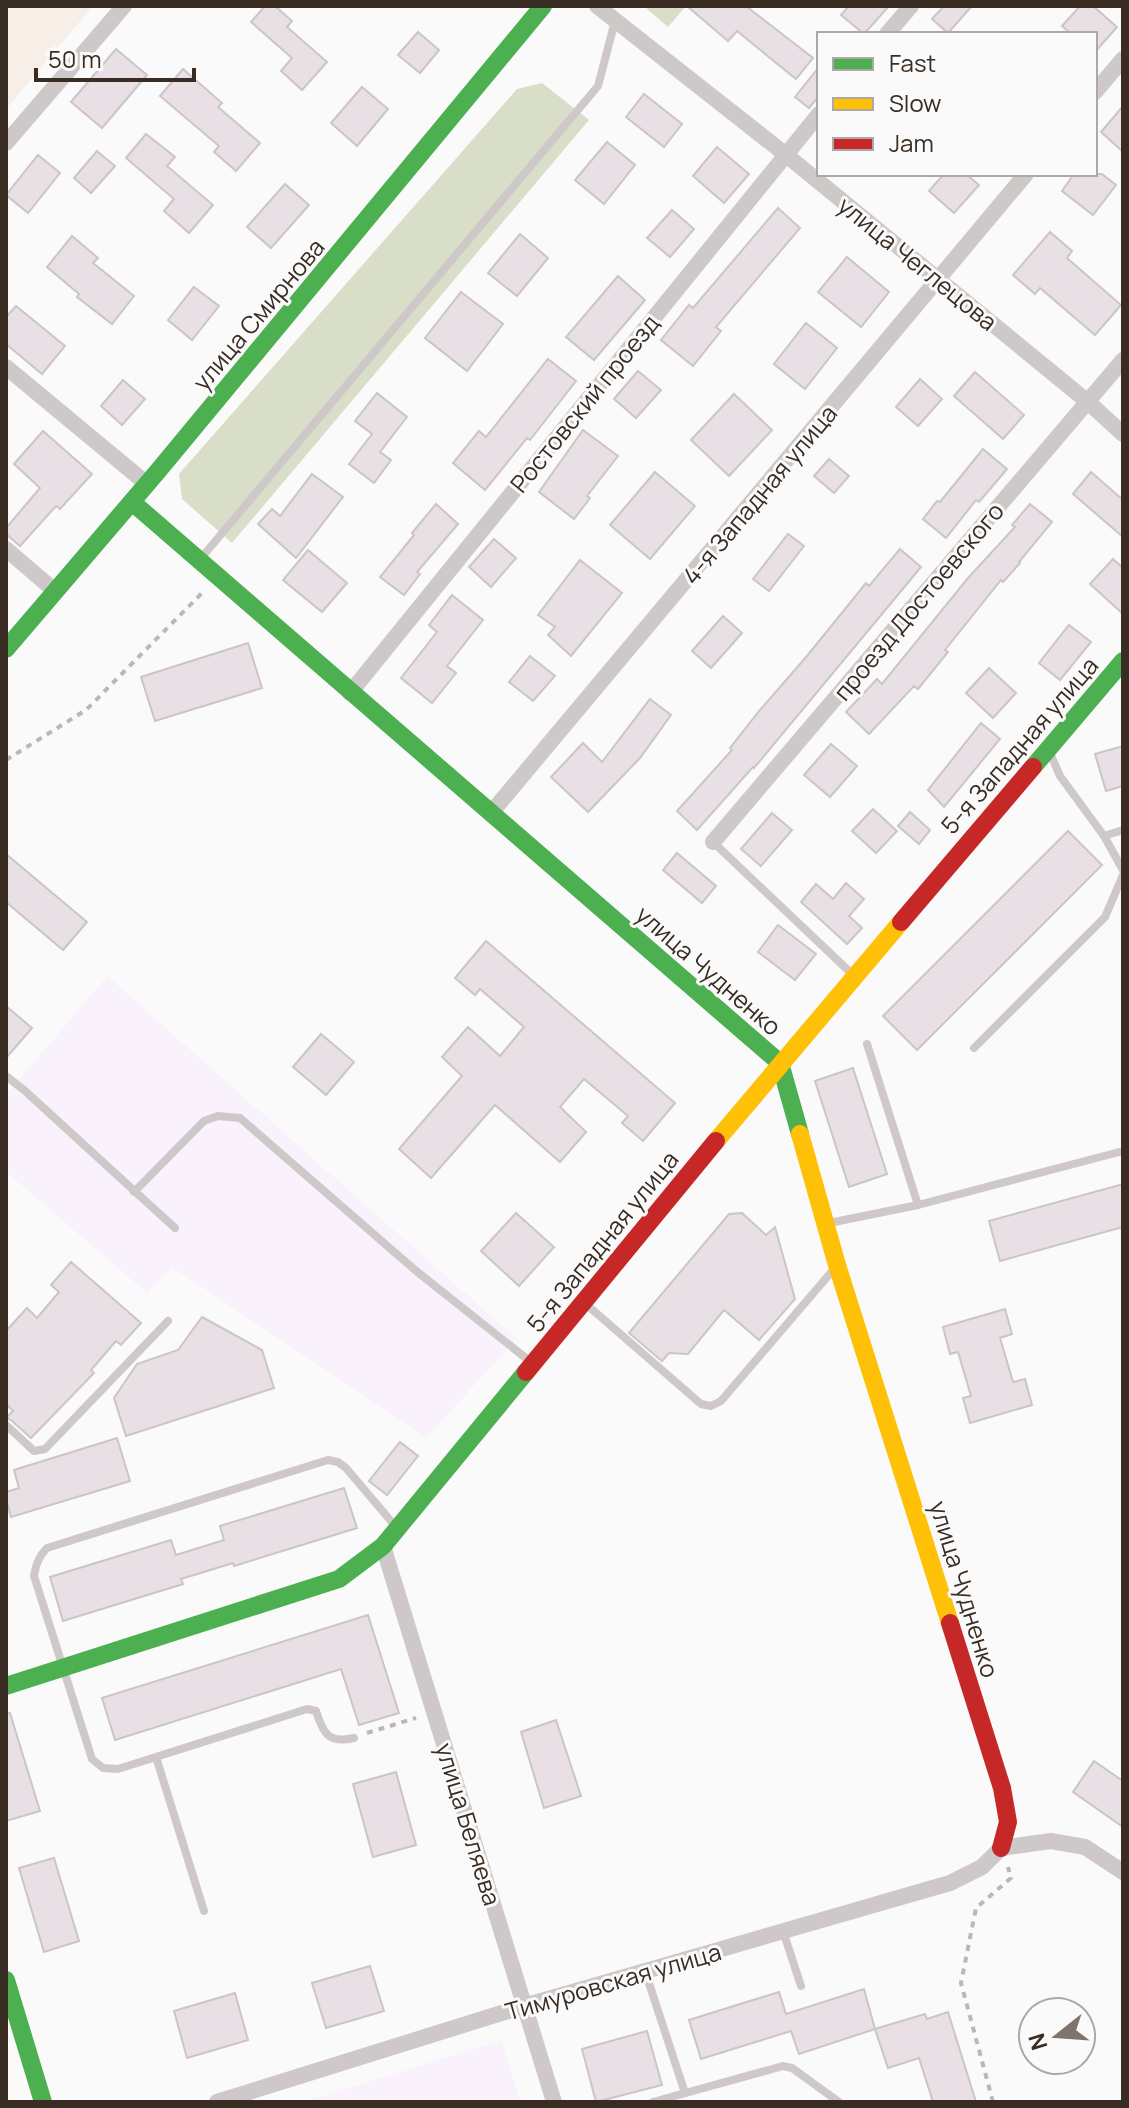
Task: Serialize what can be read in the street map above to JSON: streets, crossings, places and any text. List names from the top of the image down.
{
  "streets": {
    "street": [
      "улица Чеглецова",
      "улица Смирнова",
      "Ростовский проезд",
      "4-я Западная улица",
      "проезд Достоевского",
      "5-я Западная улица",
      "улица Чудненко",
      "улица Беляева",
      "Тимуровская улица"
    ]
  },
  "crossings": [
    ["улица Чеглецова", "Ростовский проезд"],
    ["улица Чеглецова", "4-я Западная улица"],
    ["улица Чеглецова", "проезд Достоевского"],
    ["улица Смирнова", "улица Чудненко"],
    ["Ростовский проезд", "улица Чудненко"],
    ["4-я Западная улица", "улица Чудненко"],
    ["5-я Западная улица", "улица Чудненко"],
    ["5-я Западная улица", "улица Беляева"],
    ["улица Чудненко", "Тимуровская улица"],
    ["улица Беляева", "Тимуровская улица"]
  ],
  "legend": ["Fast", "Slow", "Jam"],
  "scale_bar": "50 m",
  "north": "left"
}
